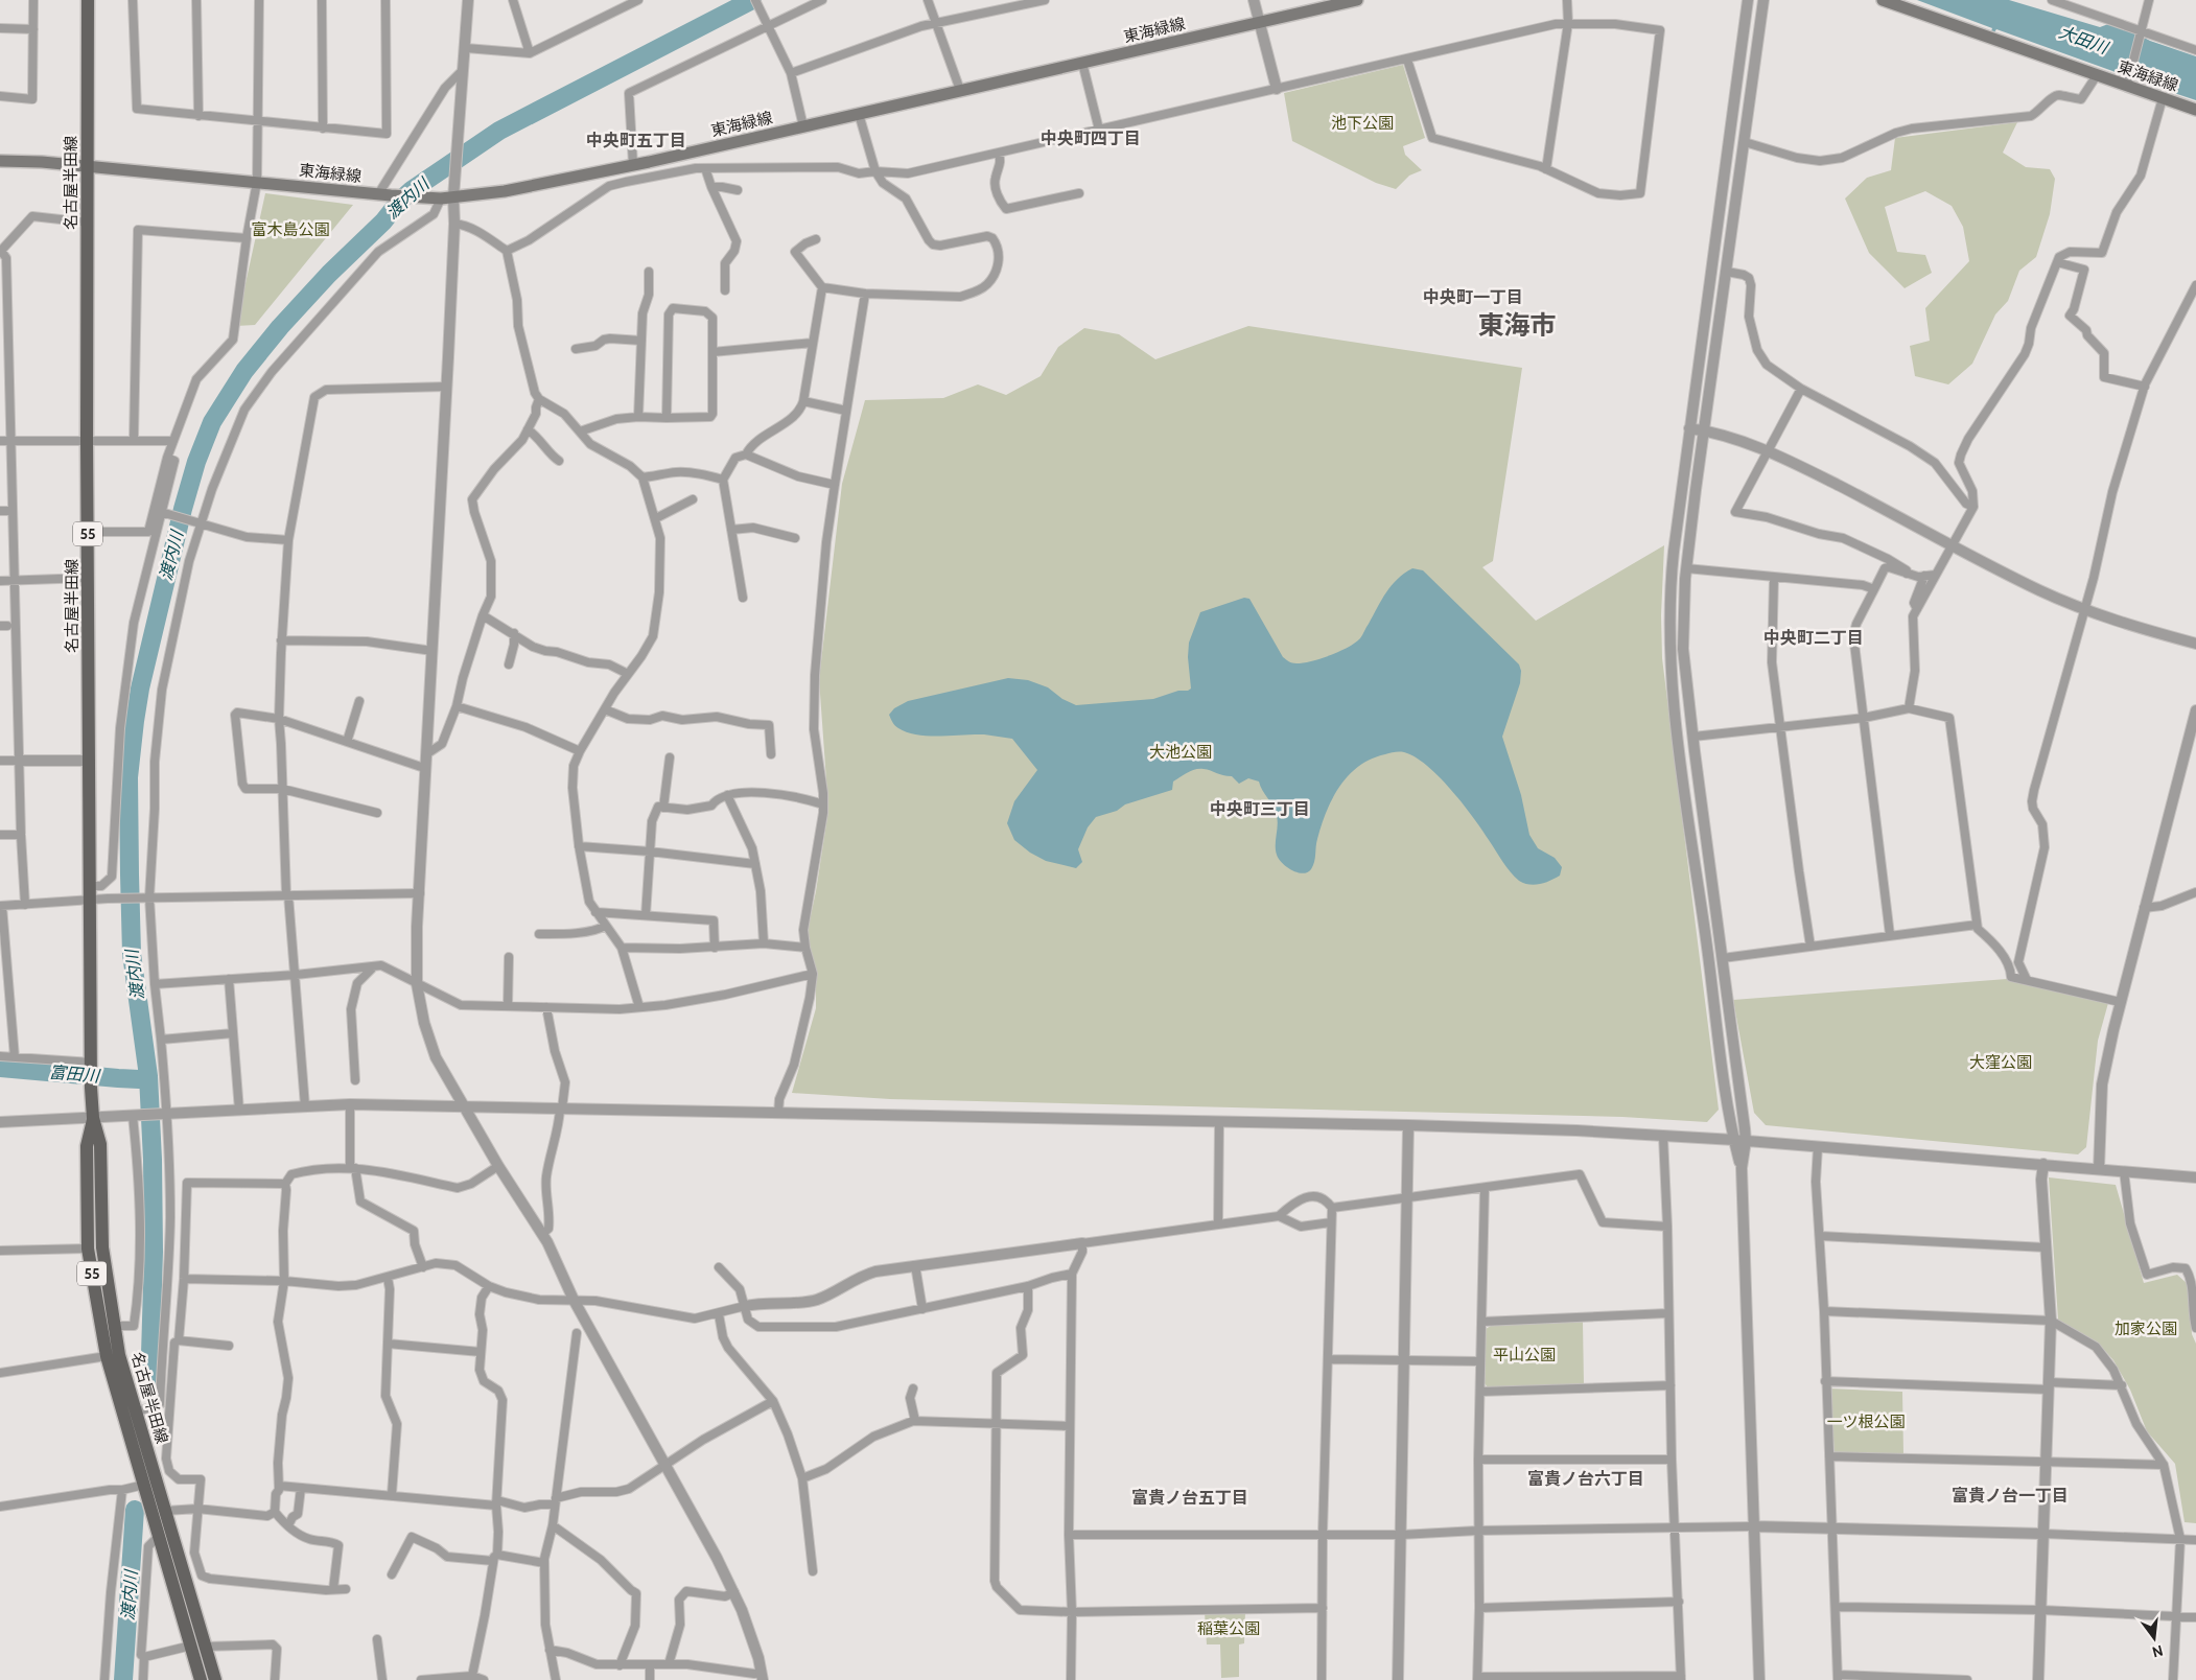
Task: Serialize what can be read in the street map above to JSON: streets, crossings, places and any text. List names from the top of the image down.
{
  "streets": {
    "main road": ["東海緑線", "名古屋半田線", "55"]
  },
  "crossings": [
    ["東海緑線", "名古屋半田線"]
  ],
  "districts": [
    "中央町四丁目",
    "中央町五丁目",
    "中央町一丁目",
    "東海市",
    "中央町二丁目",
    "中央町三丁目",
    "富貴ノ台六丁目",
    "富貴ノ台一丁目",
    "富貴ノ台五丁目"
  ],
  "water": ["大田川", "渡内川", "富田川"],
  "parks": [
    "池下公園",
    "富木島公園",
    "大池公園",
    "大窪公園",
    "加家公園",
    "平山公園",
    "一ツ根公園",
    "稲葉公園"
  ],
  "north": "bottom"
}
